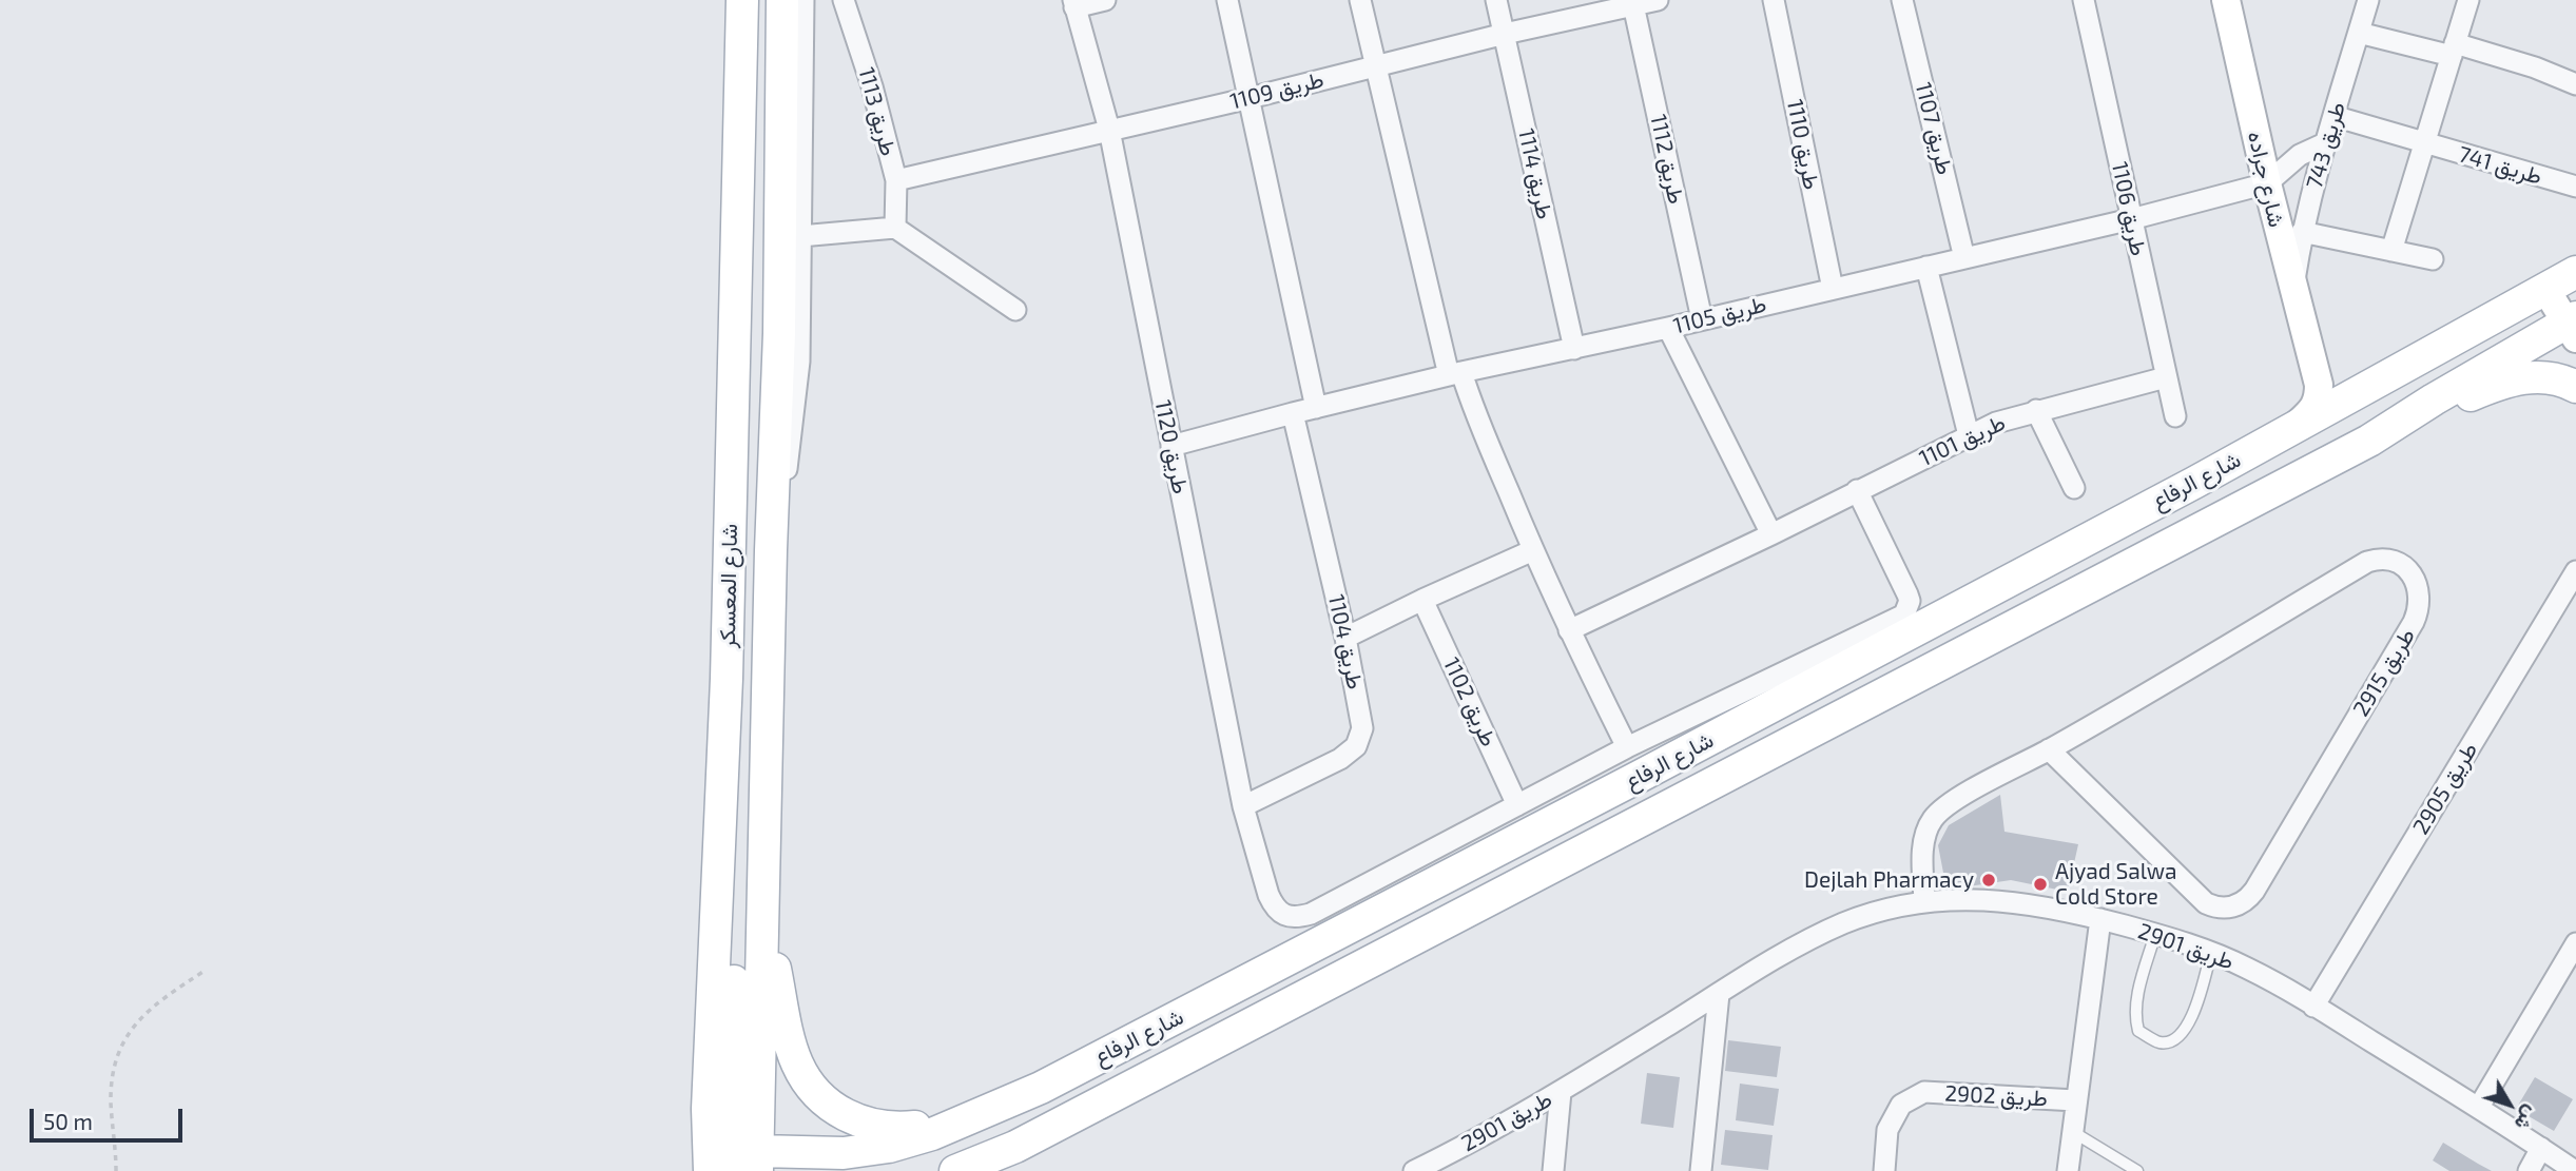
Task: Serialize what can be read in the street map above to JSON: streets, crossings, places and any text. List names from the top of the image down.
{
  "streets": {
    "main road": ["شارع الرفاع", "شارع المعسكر"],
    "street": [
      "طريق 1109",
      "طريق 1113",
      "طريق 1107",
      "طريق 1110",
      "طريق 743",
      "طريق 1112",
      "طريق 741",
      "طريق 1114",
      "شارع جراده",
      "طريق 1106",
      "طريق 1105",
      "طريق 1101",
      "طريق 1120",
      "طريق 1104",
      "طريق 2915",
      "طريق 1102",
      "طريق 2905",
      "طريق 2901",
      "طريق 2902"
    ]
  },
  "crossings": [
    ["طريق 1109", "طريق 1113"],
    ["طريق 1109", "طريق 1112"],
    ["طريق 1109", "طريق 1114"],
    ["طريق 1109", "طريق 1120"],
    ["طريق 1107", "طريق 1105"],
    ["طريق 1110", "طريق 1105"],
    ["طريق 743", "طريق 741"],
    ["طريق 743", "شارع جراده"],
    ["طريق 1112", "طريق 1105"],
    ["طريق 1114", "طريق 1105"],
    ["شارع جراده", "طريق 1105"],
    ["شارع جراده", "شارع الرفاع"],
    ["طريق 1106", "طريق 1105"],
    ["طريق 1106", "طريق 1101"],
    ["طريق 1105", "طريق 1120"],
    ["طريق 1105", "طريق 1104"],
    ["طريق 1120", "طريق 1104"],
    ["طريق 1120", "طريق 1102"],
    ["شارع الرفاع", "شارع المعسكر"],
    ["طريق 2915", "طريق 2901"],
    ["طريق 2905", "طريق 2901"],
    ["طريق 2901", "طريق 2902"]
  ],
  "places": ["Dejlah Pharmacy", "Ajyad Salwa Cold Store"],
  "scale_bar": "50 m",
  "north": "bottom right"
}
